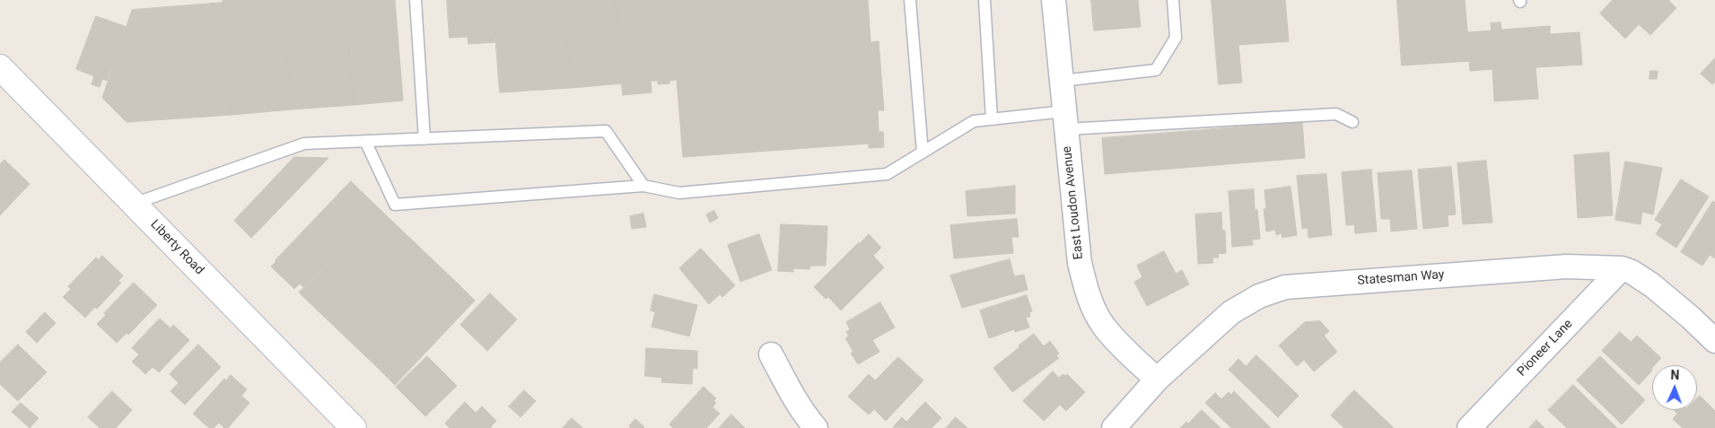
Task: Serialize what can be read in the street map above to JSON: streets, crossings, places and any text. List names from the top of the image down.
{
  "streets": {
    "main road": ["Liberty Road"],
    "street": ["East Loudon Avenue", "Statesman Way", "Pioneer Lane"]
  },
  "crossings": [
    ["East Loudon Avenue", "Statesman Way"],
    ["Statesman Way", "Pioneer Lane"]
  ],
  "north": "top"
}
